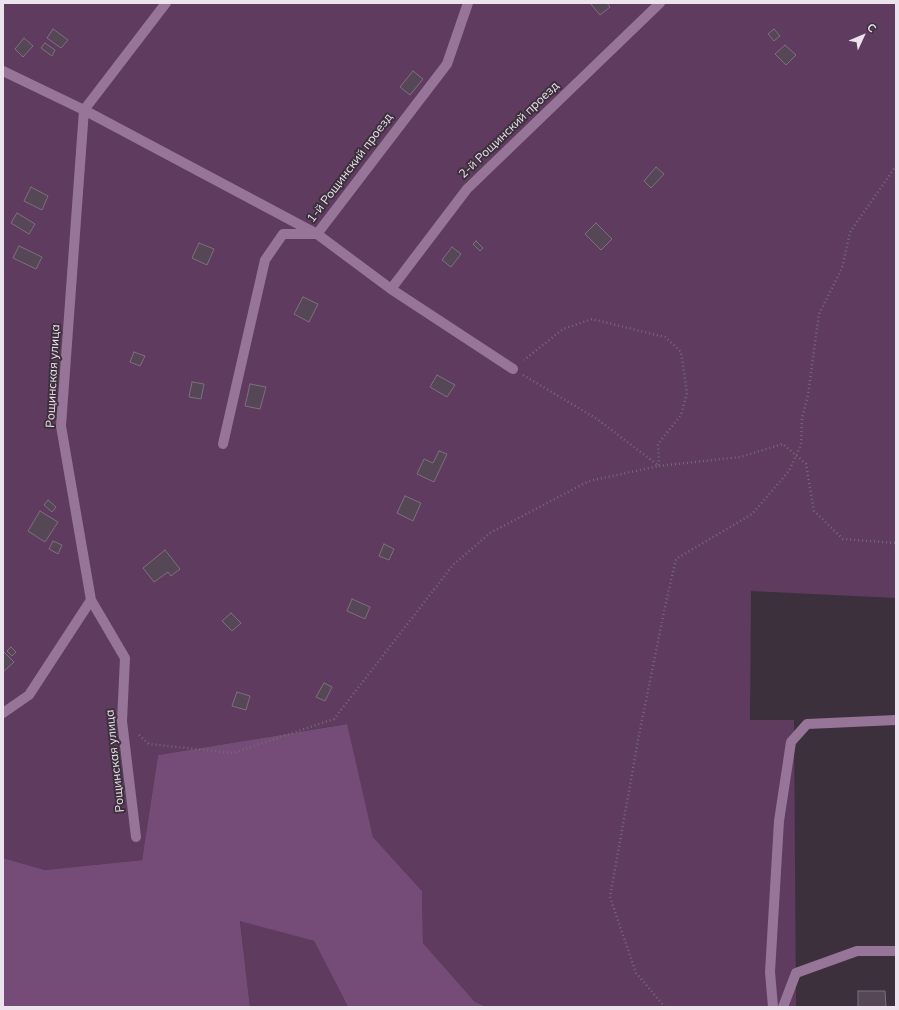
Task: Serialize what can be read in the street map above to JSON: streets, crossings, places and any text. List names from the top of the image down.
{
  "streets": {
    "lane": ["2-й Рощинский проезд", "1-й Рощинский проезд", "Рощинская улица"]
  },
  "north": "top right"
}
